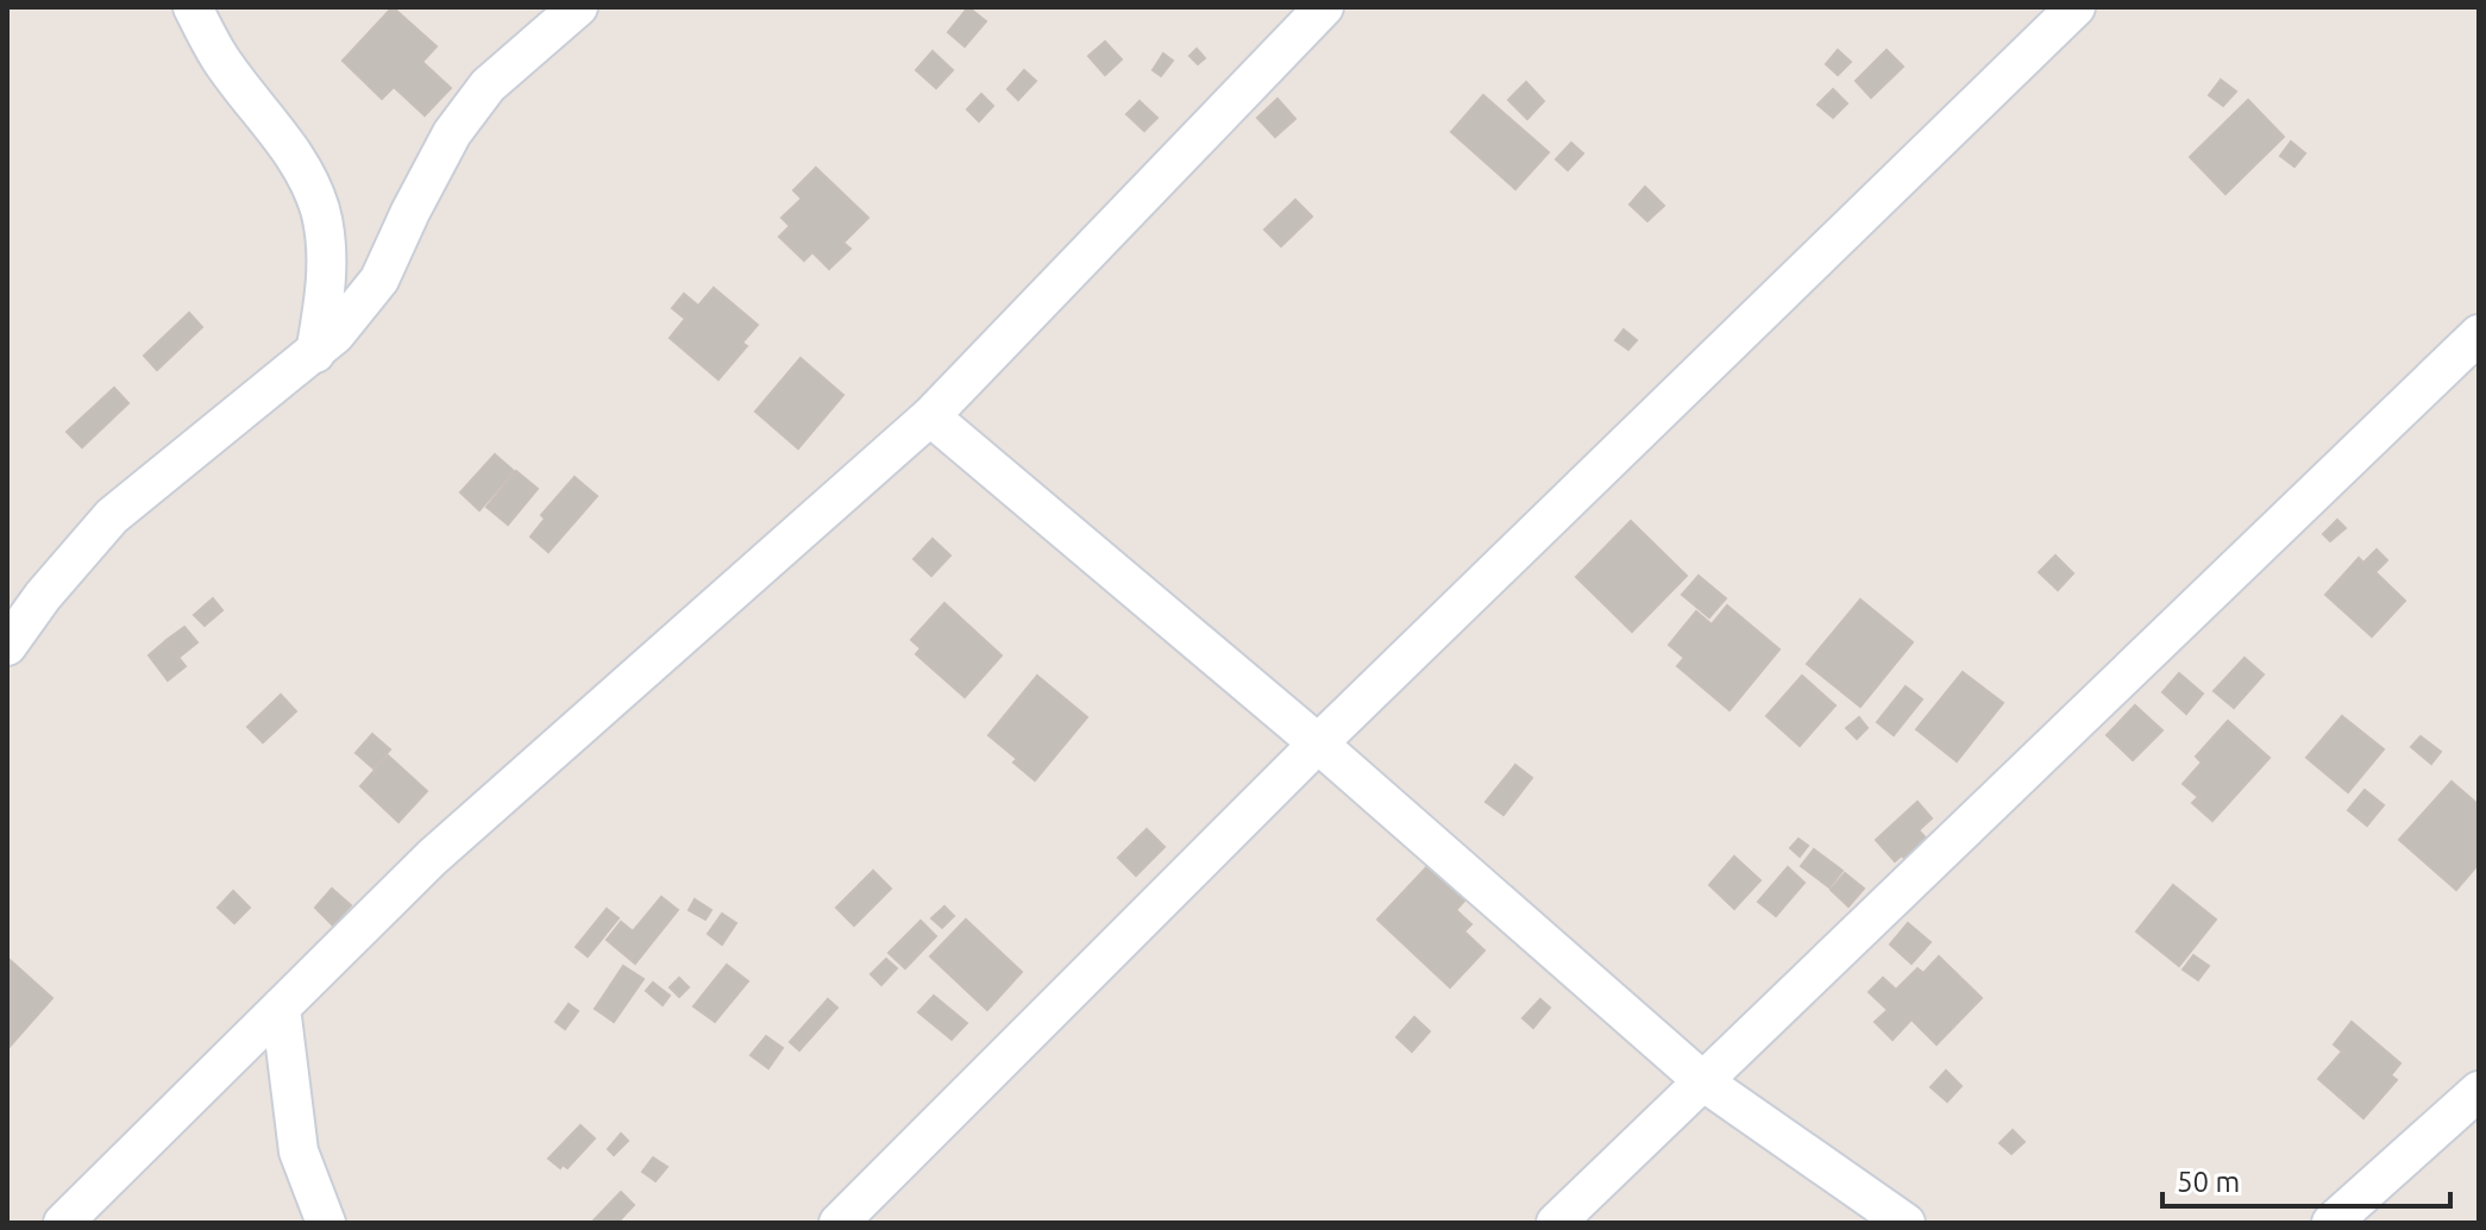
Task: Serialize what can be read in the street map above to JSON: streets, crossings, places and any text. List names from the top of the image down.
{
  "scale_bar": "50 m"
}
